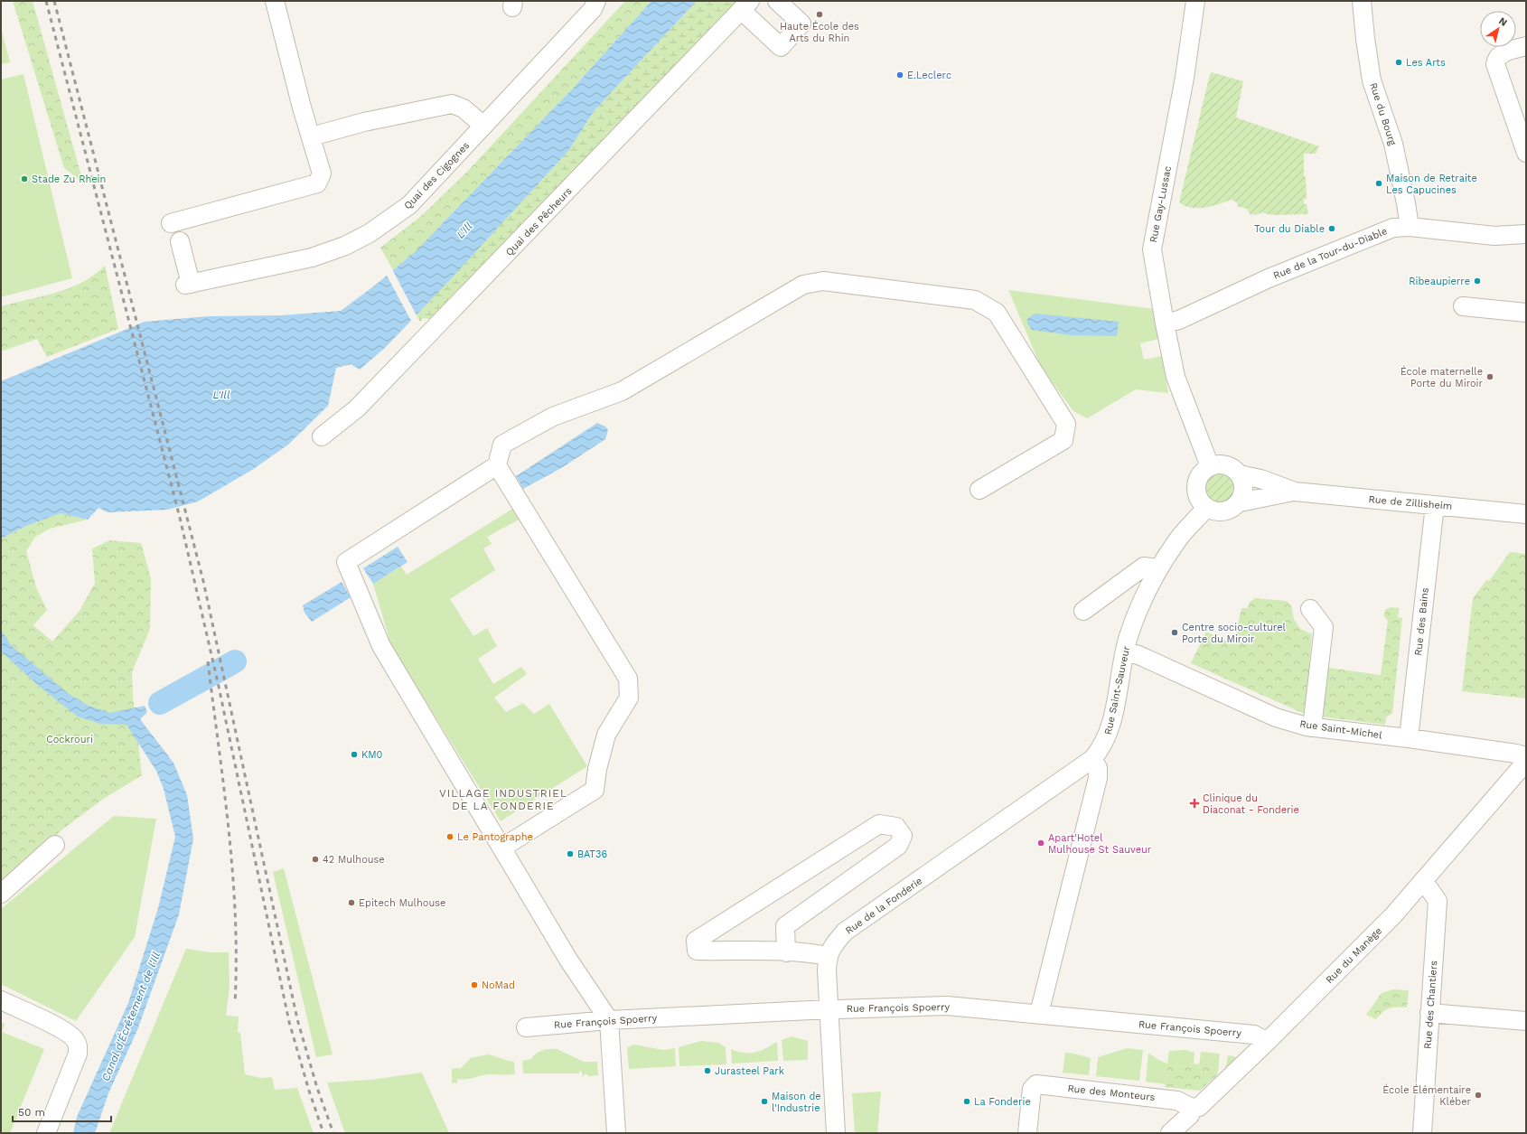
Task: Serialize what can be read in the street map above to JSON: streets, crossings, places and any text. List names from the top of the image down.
{
  "streets": {
    "street": [
      "Rue du Bourg",
      "Quai des Cigognes",
      "Rue Gay-Lussac",
      "Quai des Pêcheurs",
      "Rue de la Tour-du-Diable",
      "Rue de Zillisheim",
      "Rue des Bains",
      "Rue Saint-Sauveur",
      "Rue Saint-Michel",
      "Rue de la Fonderie",
      "Rue du Manège",
      "Rue des Chantiers",
      "Rue François Spoerry",
      "Rue des Monteurs"
    ]
  },
  "crossings": [
    ["Rue du Bourg", "Rue de la Tour-du-Diable"],
    ["Rue Gay-Lussac", "Rue de la Tour-du-Diable"],
    ["Rue Gay-Lussac", "Rue de Zillisheim"],
    ["Rue Gay-Lussac", "Rue Saint-Sauveur"],
    ["Rue de Zillisheim", "Rue des Bains"],
    ["Rue de Zillisheim", "Rue Saint-Sauveur"],
    ["Rue des Bains", "Rue Saint-Michel"],
    ["Rue Saint-Sauveur", "Rue Saint-Michel"],
    ["Rue Saint-Sauveur", "Rue de la Fonderie"],
    ["Rue de la Fonderie", "Rue François Spoerry"],
    ["Rue du Manège", "Rue des Chantiers"],
    ["Rue du Manège", "Rue François Spoerry"],
    ["Rue du Manège", "Rue des Monteurs"]
  ],
  "districts": ["VILLAGE INDUSTRIEL DE LA FONDERIE"],
  "water": ["L'Ill", "Canal d'Écrêtement de l'Ill"],
  "parks": ["Cockrouri"],
  "places": {
    "other": [
      "Haute École des Arts du Rhin",
      "Les Arts",
      "E.Leclerc",
      "Stade Zu Rhein",
      "Maison de Retraite Les Capucines",
      "Tour du Diable",
      "Ribeaupierre",
      "École maternelle Porte du Miroir",
      "Centre socio-culturel Porte du Miroir",
      "KM0",
      "Le Pantographe",
      "Apart'Hotel Mulhouse St Sauveur",
      "BAT36",
      "42 Mulhouse",
      "Epitech Mulhouse",
      "NoMad",
      "Jurasteel Park",
      "École Élémentaire Kléber",
      "Maison de l'Industrie",
      "La Fonderie"
    ],
    "health": ["Clinique du Diaconat - Fonderie"]
  },
  "scale_bar": "50 m",
  "north": "top right"
}
